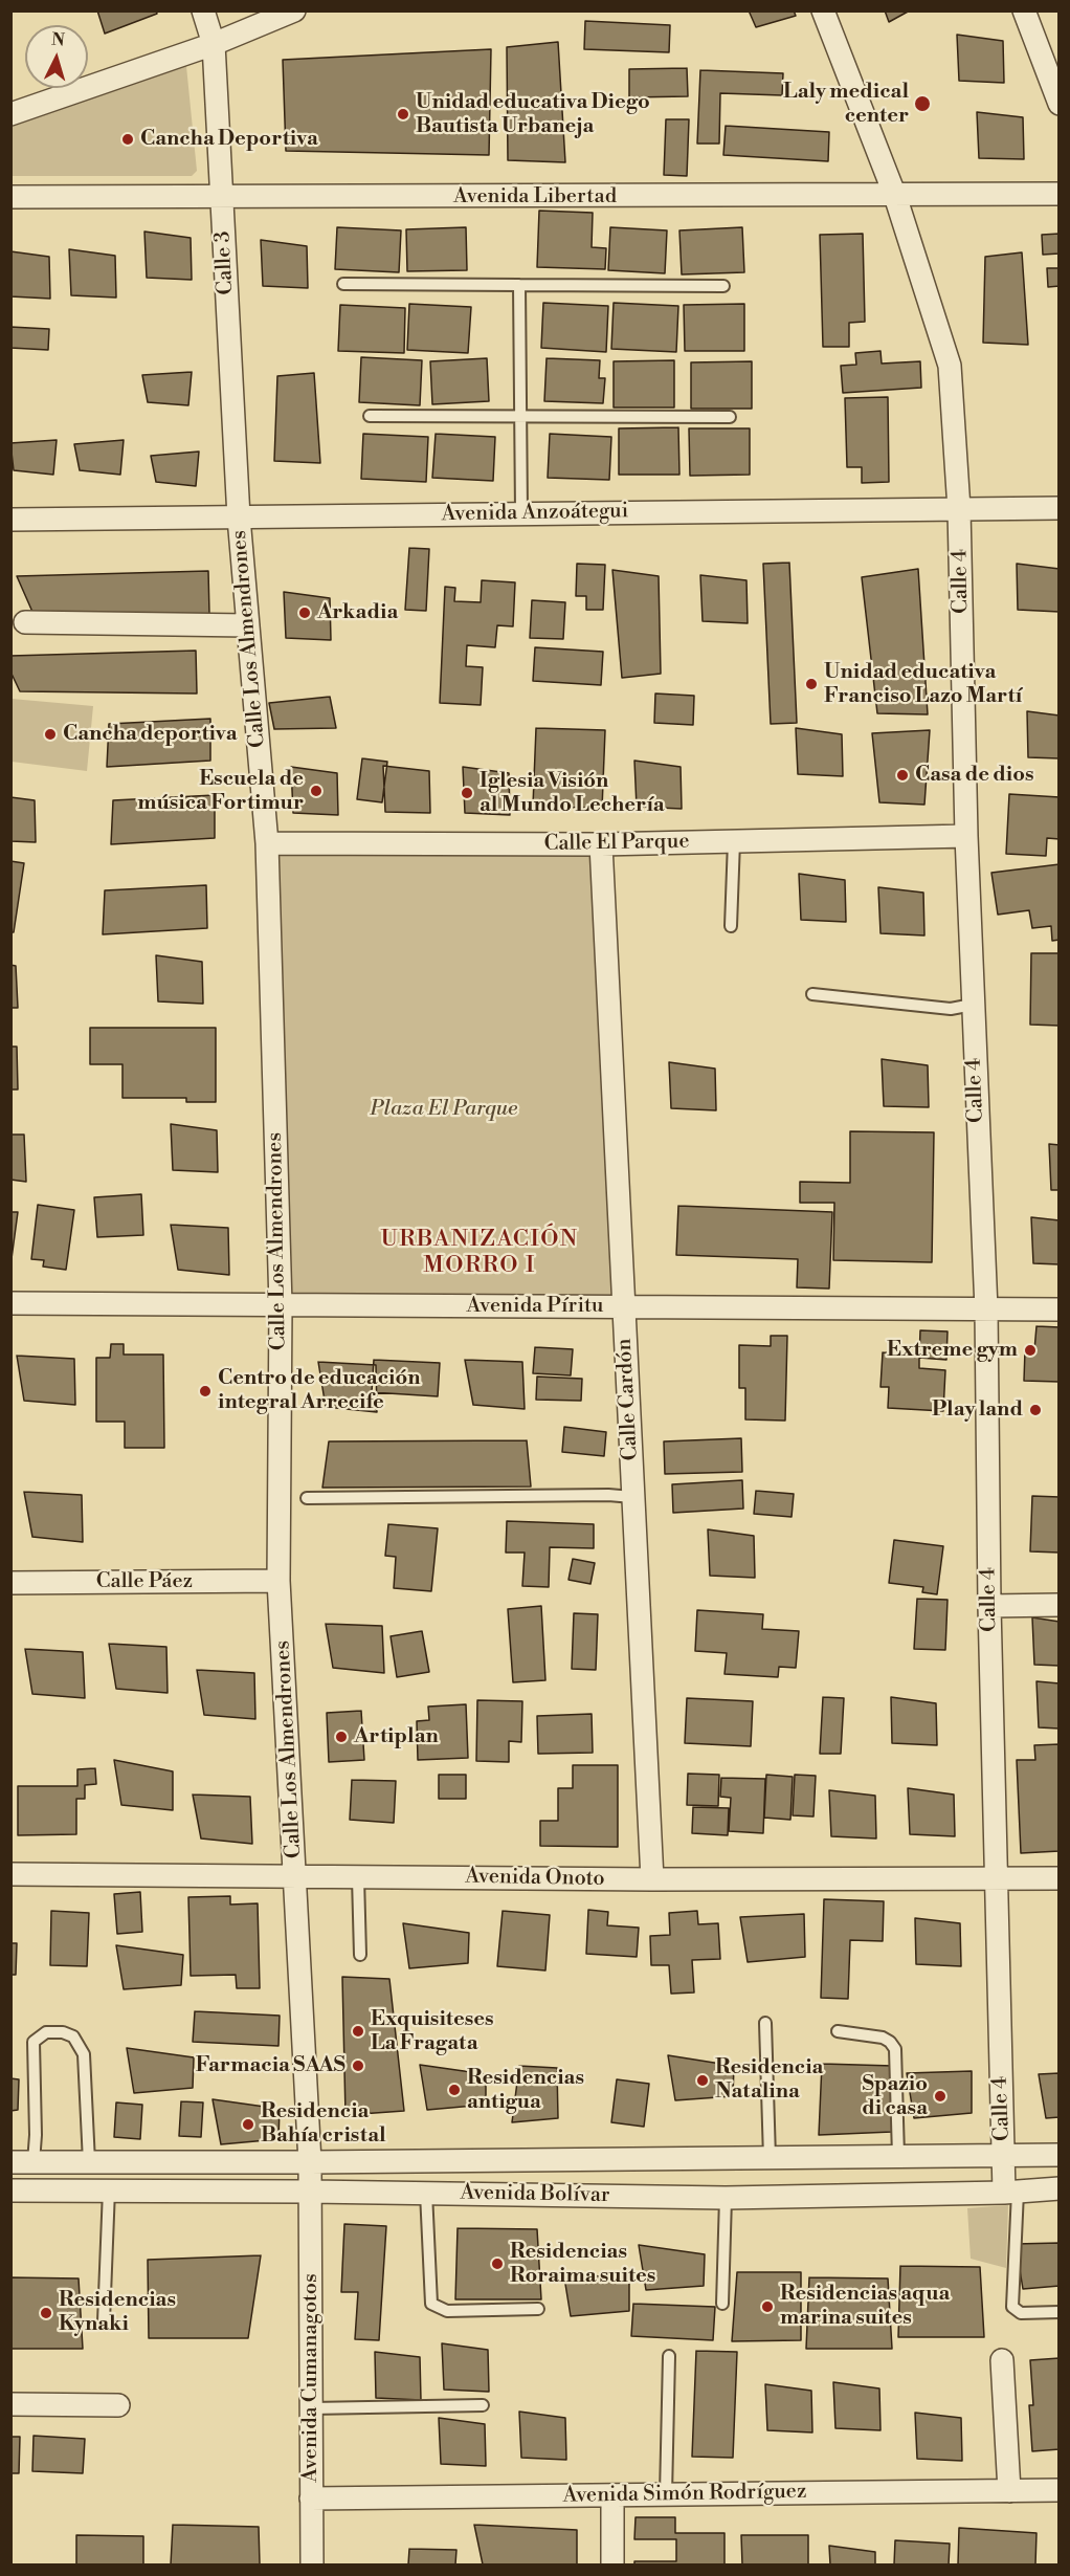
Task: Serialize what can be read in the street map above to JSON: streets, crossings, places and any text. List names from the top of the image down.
{
  "streets": {
    "street": [
      "Avenida Libertad",
      "Calle 3",
      "Avenida Anzoátegui",
      "Calle 4",
      "Calle Los Almendrones",
      "Calle El Parque",
      "Avenida Píritu",
      "Calle Cardón",
      "Calle Páez",
      "Avenida Onoto",
      "Avenida Bolívar",
      "Avenida Cumanagotos",
      "Avenida Simón Rodríguez"
    ]
  },
  "crossings": [
    ["Avenida Libertad", "Calle 3"],
    ["Avenida Libertad", "Calle 4"],
    ["Calle 3", "Avenida Anzoátegui"],
    ["Calle 3", "Calle Los Almendrones"],
    ["Avenida Anzoátegui", "Calle 4"],
    ["Avenida Anzoátegui", "Calle Los Almendrones"],
    ["Calle 4", "Calle El Parque"],
    ["Calle 4", "Avenida Píritu"],
    ["Calle 4", "Avenida Onoto"],
    ["Calle 4", "Avenida Bolívar"],
    ["Calle Los Almendrones", "Calle El Parque"],
    ["Calle Los Almendrones", "Avenida Píritu"],
    ["Calle Los Almendrones", "Calle Páez"],
    ["Calle Los Almendrones", "Avenida Onoto"],
    ["Calle Los Almendrones", "Avenida Bolívar"],
    ["Calle Los Almendrones", "Avenida Cumanagotos"],
    ["Calle El Parque", "Calle Cardón"],
    ["Avenida Píritu", "Calle Cardón"],
    ["Calle Cardón", "Avenida Onoto"],
    ["Avenida Bolívar", "Avenida Cumanagotos"],
    ["Avenida Cumanagotos", "Avenida Simón Rodríguez"]
  ],
  "districts": ["URBANIZACIÓN MORRO I"],
  "parks": ["Plaza El Parque"],
  "places": [
    "Laly medical center",
    "Unidad educativa Diego Bautista Urbaneja",
    "Cancha Deportiva",
    "Arkadia",
    "Unidad educativa Franciso Lazo Martí",
    "Cancha deportiva",
    "Casa de dios",
    "Escuela de música Fortimur",
    "Iglesia Visión al Mundo Lechería",
    "Extreme gym",
    "Centro de educación integral Arrecife",
    "Play land",
    "Artiplan",
    "Exquisiteses La Fragata",
    "Farmacia SAAS",
    "Residencia Natalina",
    "Residencias antigua",
    "Spazio di casa",
    "Residencia Bahía cristal",
    "Residencias Roraima suites",
    "Residencias aqua marina suites",
    "Residencias Kynaki"
  ],
  "north": "top"
}
